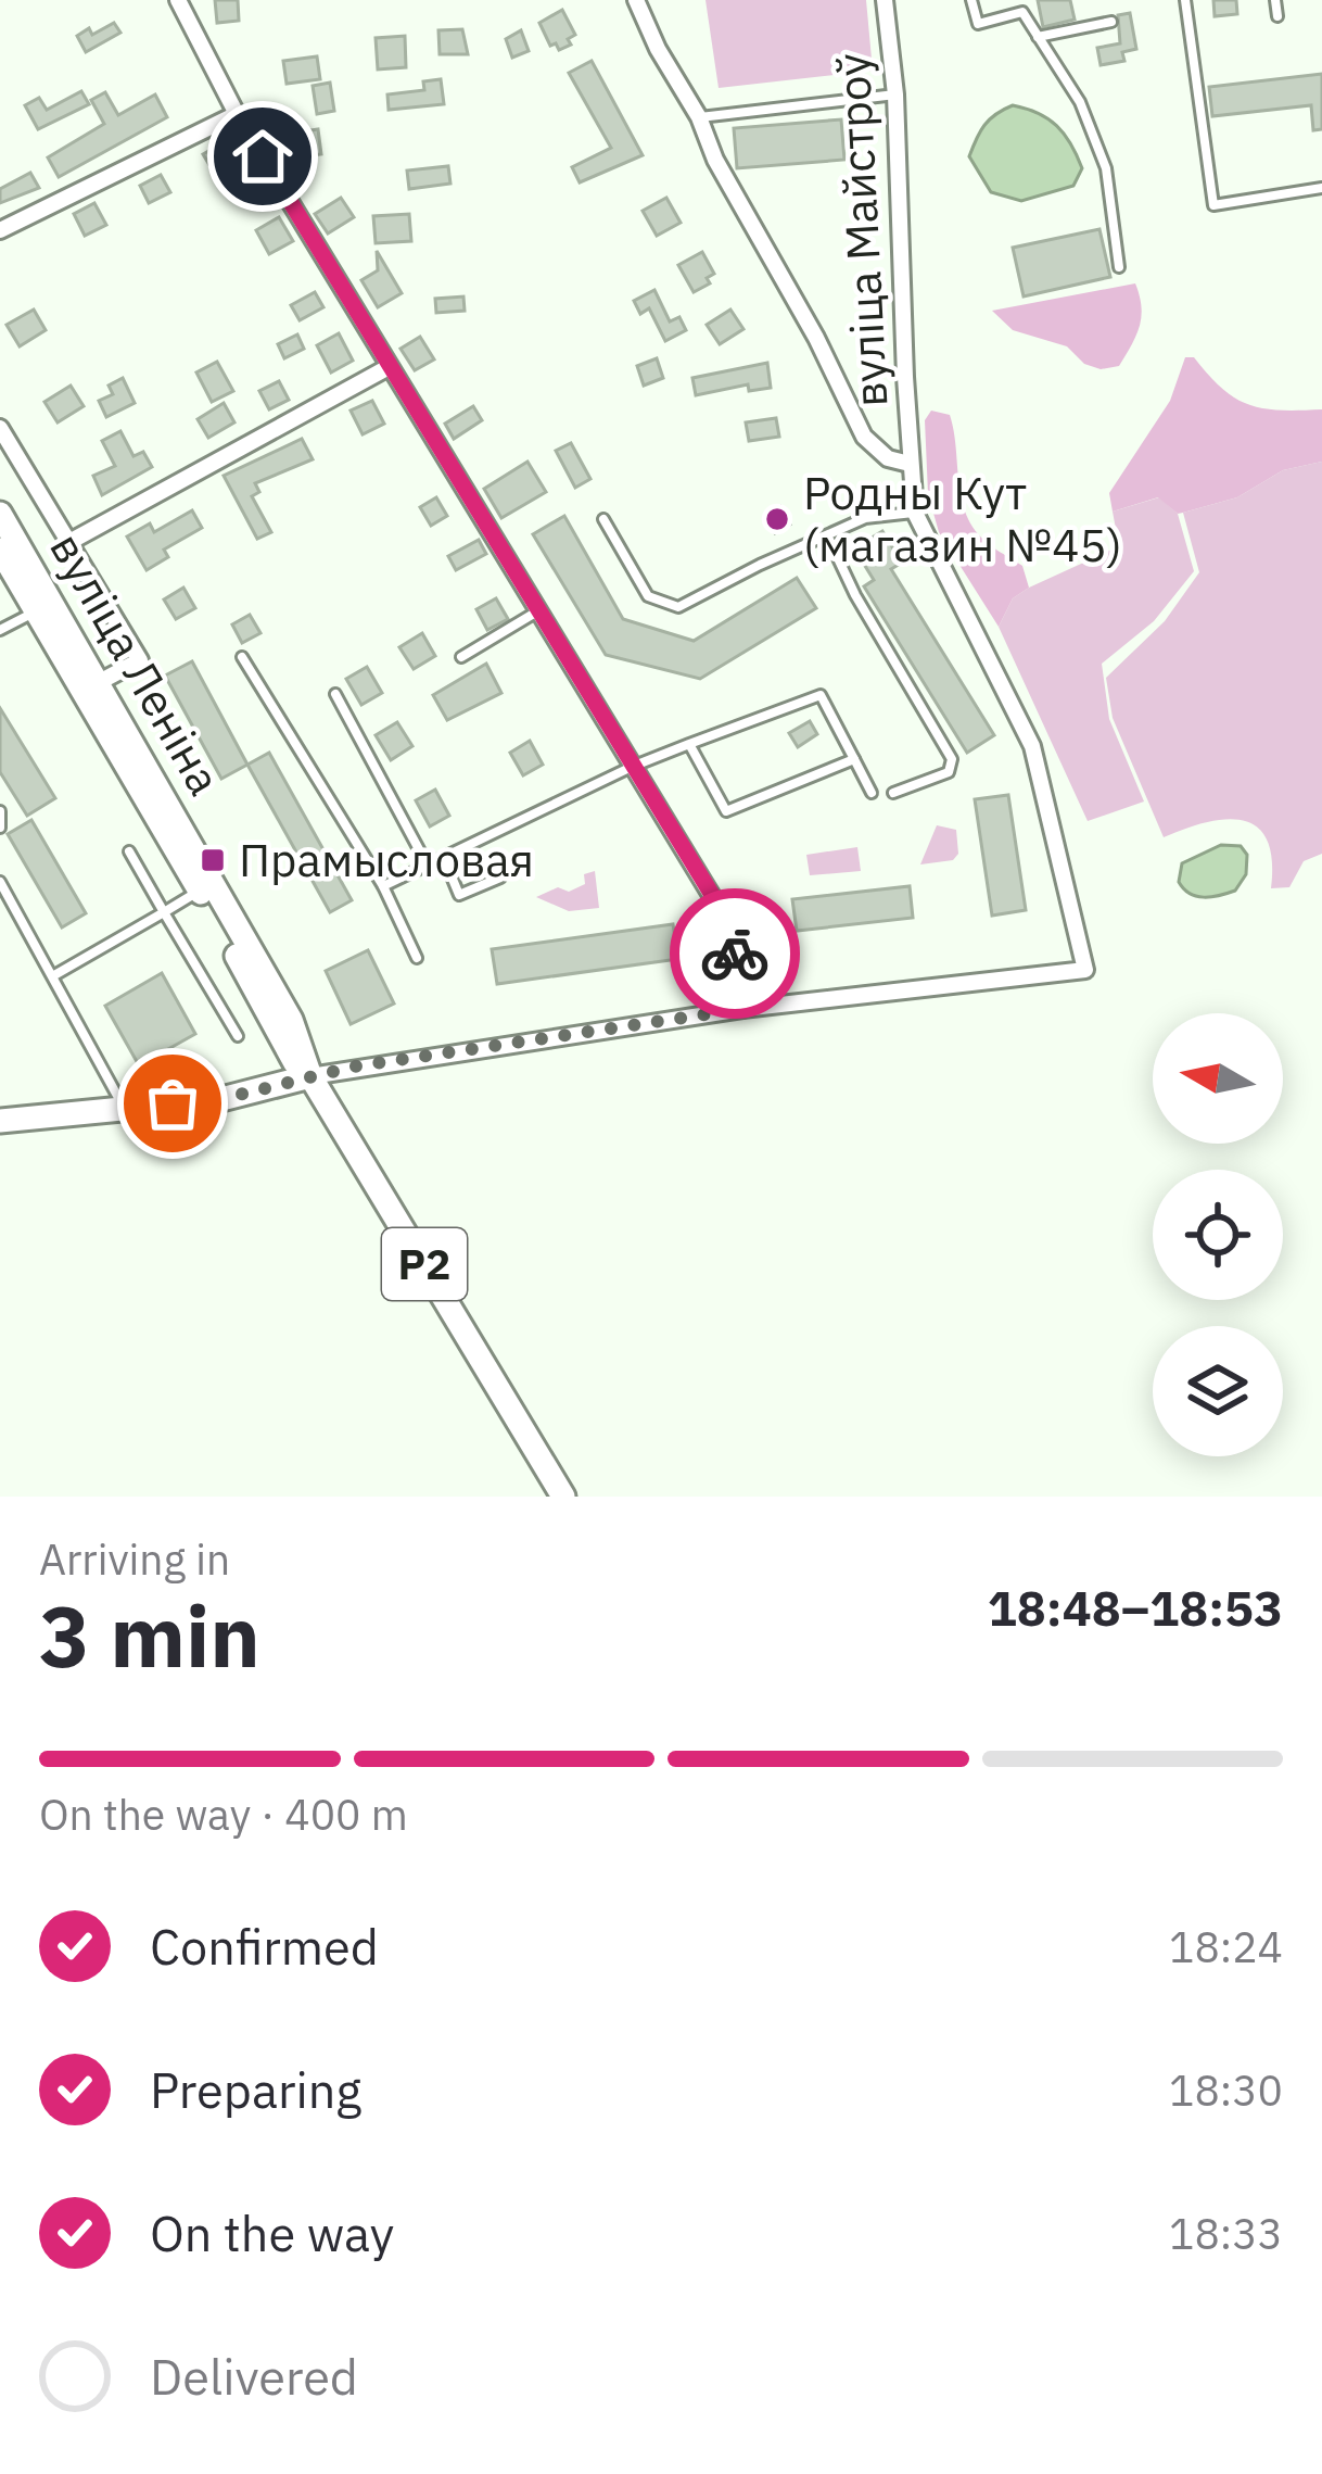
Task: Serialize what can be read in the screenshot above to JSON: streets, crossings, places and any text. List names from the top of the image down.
{
  "streets": {
    "main road": ["вуліца Леніна", "Р2"],
    "street": ["вуліца Майстроў"]
  },
  "crossings": [
    ["вуліца Майстроў", "вуліца Леніна"],
    ["вуліца Майстроў", "Р2"],
    ["вуліца Леніна", "Р2"]
  ],
  "places": {
    "other": ["Родны Кут (магазин №45)"],
    "transit": ["Прамысловая"]
  },
  "north": "left",
  "page": {
    "heading": ["3 min", "Arriving in", "18:48–18:53"],
    "bar": "On the way · 400 m",
    "list": [
      ["Confirmed", "18:24"],
      ["Preparing", "18:30"],
      ["On the way", "18:33"],
      "Delivered"
    ]
  }
}
